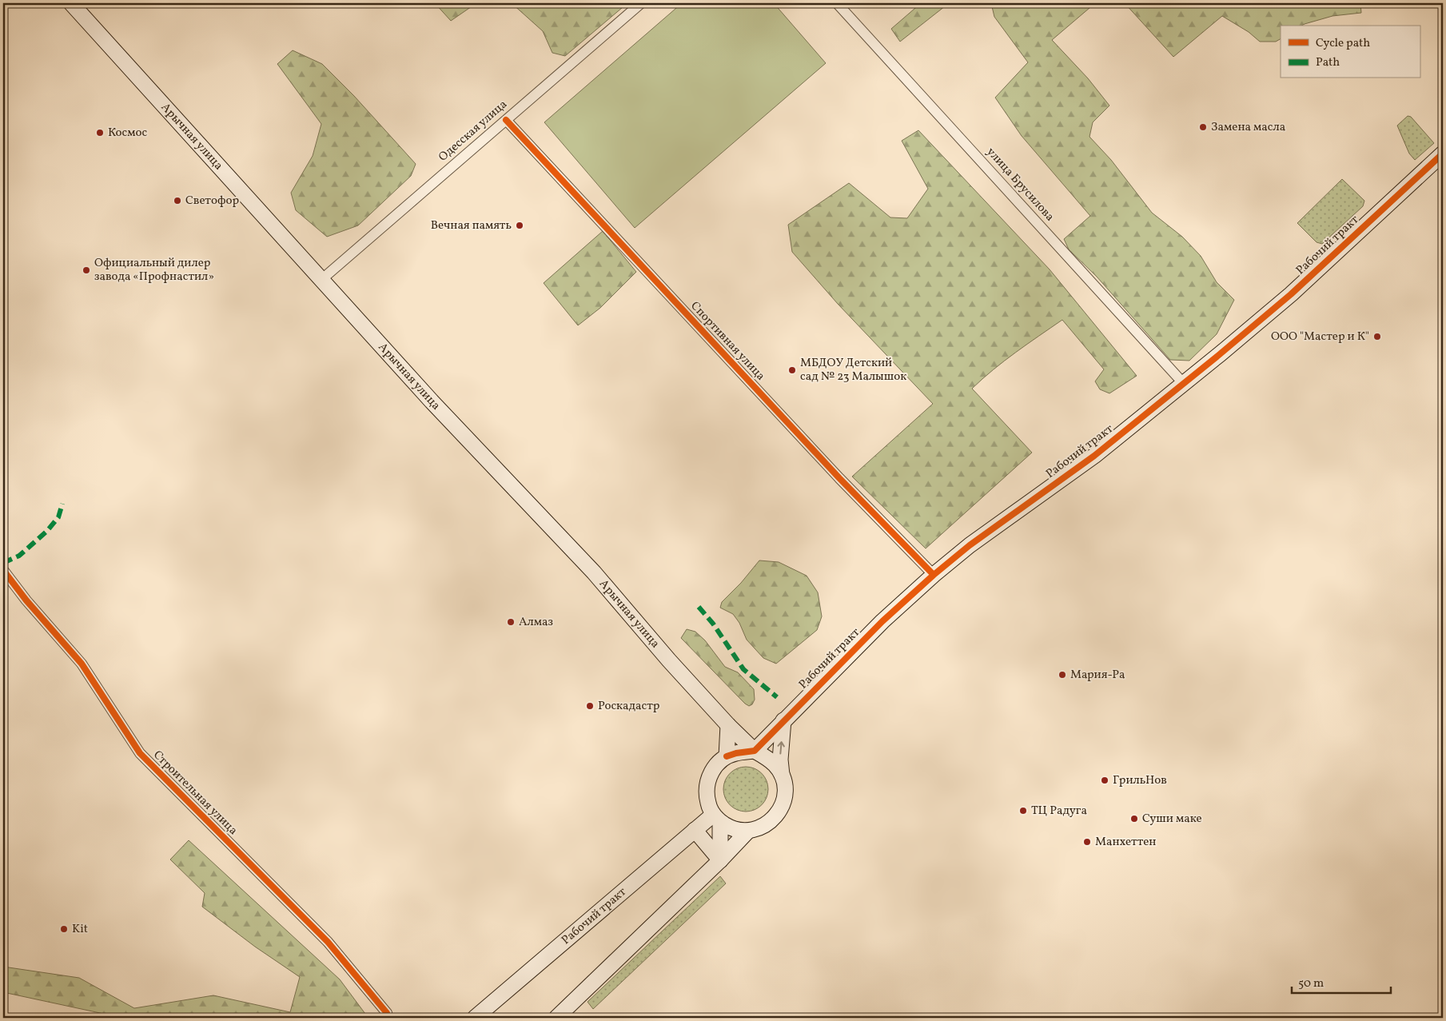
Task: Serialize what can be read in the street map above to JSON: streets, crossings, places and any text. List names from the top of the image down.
{
  "streets": {
    "main road": ["Арычная улица", "Рабочий тракт"],
    "street": [
      "Одесская улица",
      "улица Брусилова",
      "Спортивная улица",
      "Строительная улица"
    ]
  },
  "crossings": [
    ["Одесская улица", "Арычная улица"],
    ["Одесская улица", "Спортивная улица"],
    ["Арычная улица", "Рабочий тракт"],
    ["улица Брусилова", "Рабочий тракт"],
    ["Рабочий тракт", "Спортивная улица"]
  ],
  "places": [
    "Замена масла",
    "Космос",
    "Светофор",
    "Вечная память",
    "Официальный дилер завода «Профнастил»",
    "ООО \"Мастер и К\"",
    "МБДОУ Детский сад № 23 Малышок",
    "Алмаз",
    "Мария-Ра",
    "Роскадастр",
    "ГрильНов",
    "ТЦ Радуга",
    "Суши маке",
    "Манхеттен",
    "Kit"
  ],
  "legend": ["Cycle path", "Path"],
  "scale_bar": "50 m"
}
